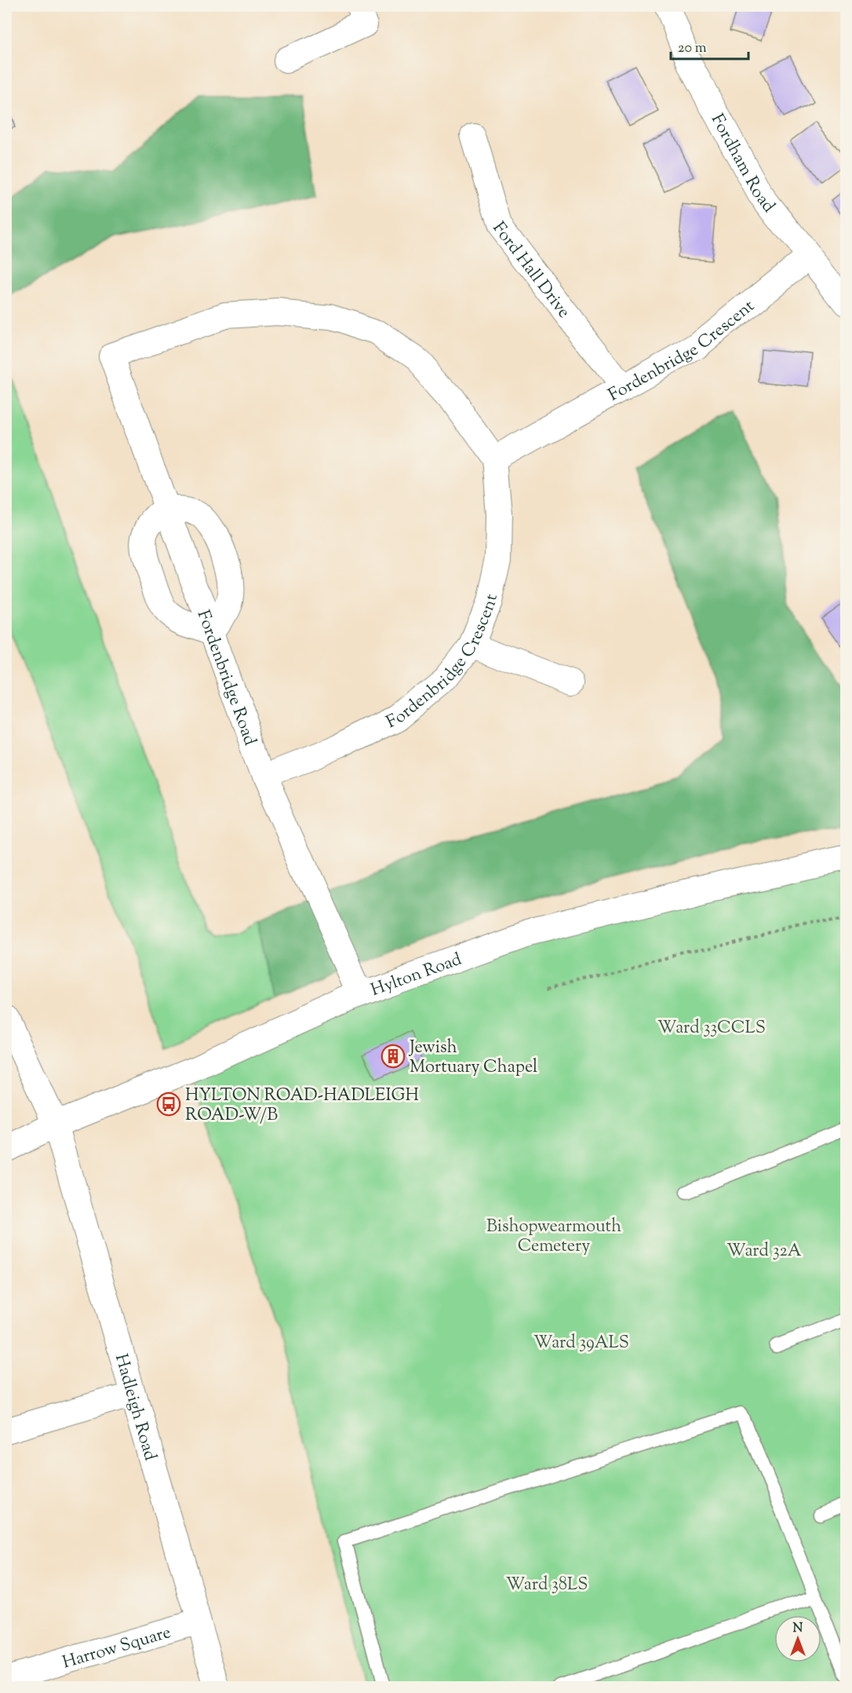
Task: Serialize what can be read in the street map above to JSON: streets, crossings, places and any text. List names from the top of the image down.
{
  "streets": {
    "street": [
      "Fordham Road",
      "Ford Hall Drive",
      "Fordenbridge Crescent",
      "Fordenbridge Road",
      "Hylton Road",
      "Hadleigh Road",
      "Harrow Square"
    ]
  },
  "crossings": [
    ["Fordham Road", "Fordenbridge Crescent"],
    ["Ford Hall Drive", "Fordenbridge Crescent"],
    ["Fordenbridge Crescent", "Fordenbridge Road"],
    ["Fordenbridge Road", "Hylton Road"],
    ["Hylton Road", "Hadleigh Road"],
    ["Hadleigh Road", "Harrow Square"]
  ],
  "parks": [
    "Ward 33CCLS",
    "Bishopwearmouth Cemetery",
    "Ward 32A",
    "Ward 39ALS",
    "Ward 38LS"
  ],
  "places": {
    "building": ["Jewish Mortuary Chapel"],
    "bus stop": ["HYLTON ROAD-HADLEIGH ROAD-W/B"]
  },
  "scale_bar": "20 m",
  "north": "top"
}
